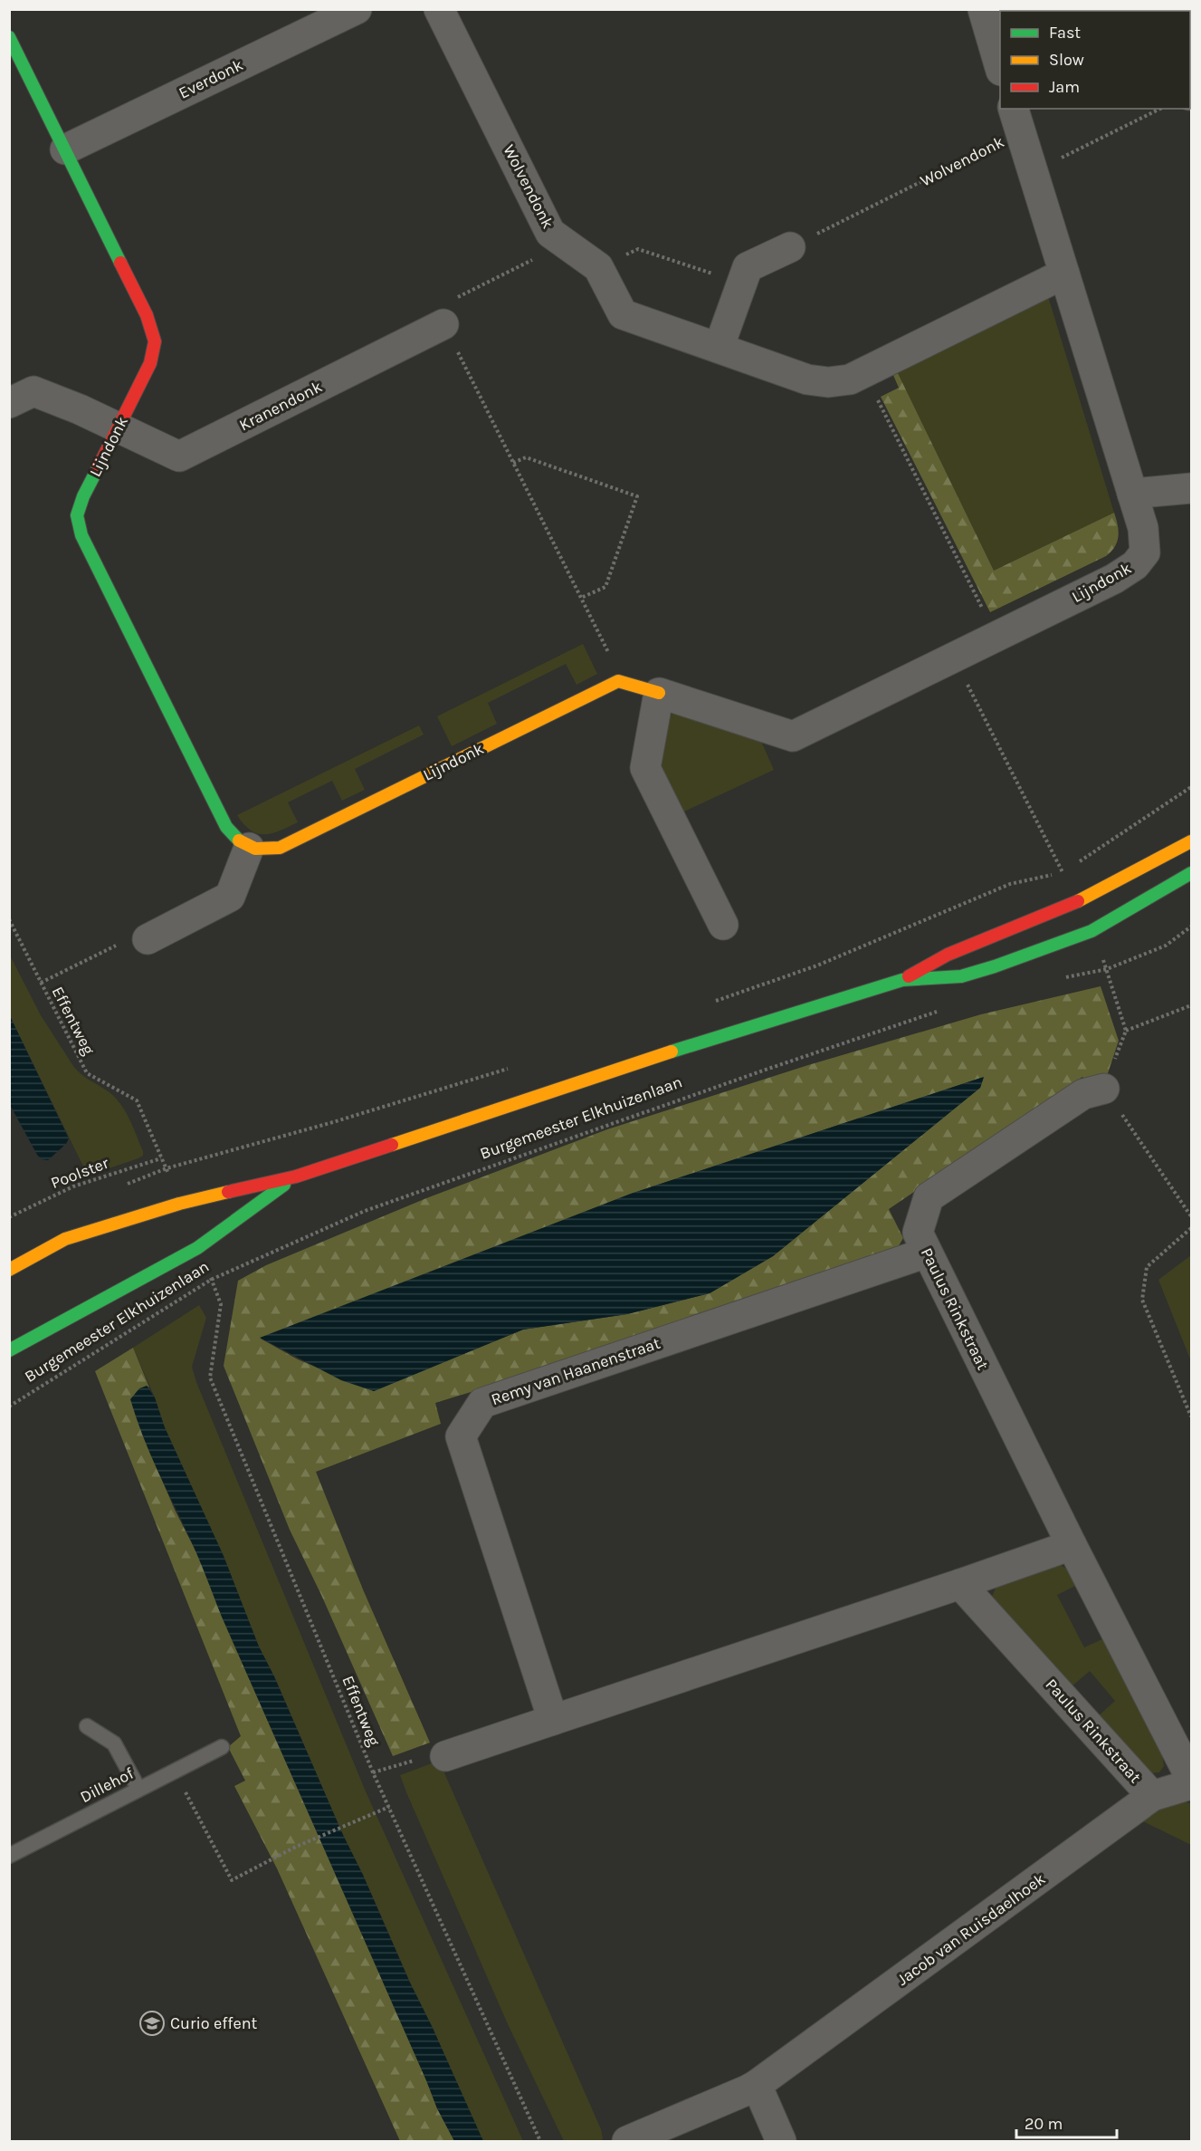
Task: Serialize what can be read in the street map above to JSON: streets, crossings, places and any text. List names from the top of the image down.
{
  "streets": {
    "street": [
      "Everdonk",
      "Wolvendonk",
      "Kranendonk",
      "Lijndonk",
      "Burgemeester Elkhuizenlaan",
      "Paulus Rinkstraat",
      "Remy van Haanenstraat",
      "Jacob van Ruisdaelhoek"
    ],
    "lane": ["Dillehof"],
    "path": ["Effentweg", "Poolster"]
  },
  "crossings": [
    ["Everdonk", "Lijndonk"],
    ["Wolvendonk", "Lijndonk"],
    ["Kranendonk", "Lijndonk"],
    ["Effentweg", "Burgemeester Elkhuizenlaan"],
    ["Effentweg", "Poolster"],
    ["Paulus Rinkstraat", "Remy van Haanenstraat"],
    ["Paulus Rinkstraat", "Jacob van Ruisdaelhoek"]
  ],
  "places": {
    "school or university": ["Curio effent"]
  },
  "legend": ["Fast", "Slow", "Jam"],
  "scale_bar": "20 m"
}
